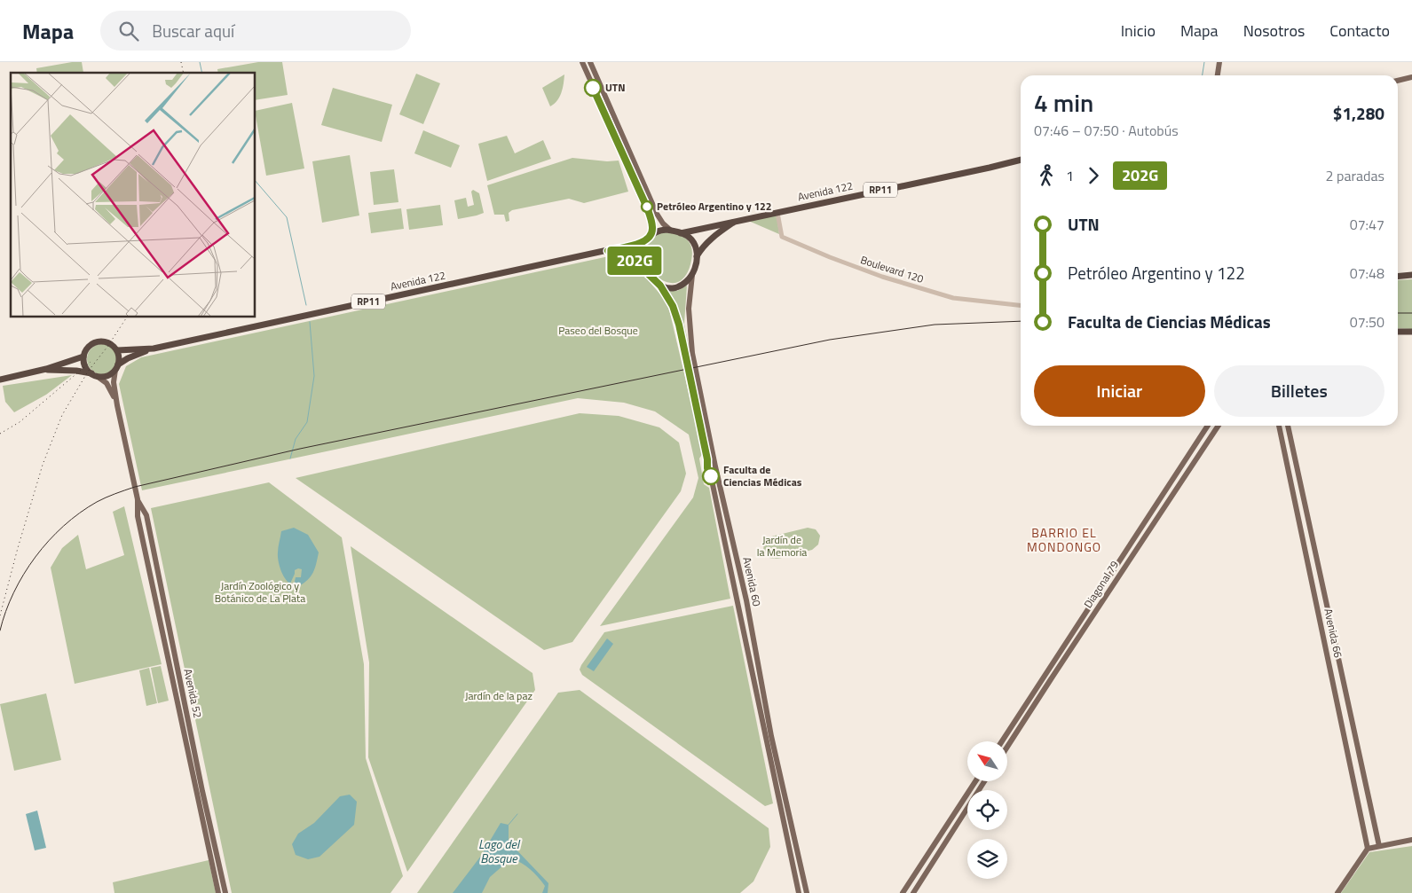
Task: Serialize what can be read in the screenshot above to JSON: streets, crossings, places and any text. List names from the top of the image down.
{
  "streets": {
    "highway": ["RP11", "Avenida 122"],
    "main road": [
      "Avenida 60",
      "Diagonal 79",
      "Avenida 66",
      "Avenida 52"
    ],
    "street": ["Boulevard 120"]
  },
  "crossings": [
    ["RP11", "Avenida 122"],
    ["RP11", "Avenida 60"],
    ["RP11", "Avenida 52"],
    ["Avenida 122", "Boulevard 120"],
    ["Avenida 122", "Avenida 60"],
    ["Avenida 122", "Avenida 52"]
  ],
  "districts": ["BARRIO EL MONDONGO"],
  "water": ["Lago del Bosque"],
  "parks": [
    "Paseo del Bosque",
    "Jardín de la Memoria",
    "Jardín Zoológico y Botánico de La Plata",
    "Jardín de la paz"
  ],
  "places": ["UTN", "Petróleo Argentino y 122", "Faculta de Ciencias Médicas"],
  "lines": ["bus line 202G"],
  "north": "top left",
  "page": {
    "header": "Mapa",
    "search": "Buscar aquí",
    "nav": [
      "Inicio",
      "Mapa",
      "Nosotros",
      "Contacto"
    ],
    "on_map": "202G",
    "heading": ["4 min", "07:46 – 07:50 · Autobús", "$1,280"],
    "legs": ["1", "202G", "2 paradas"],
    "list": [
      {
        "name": "UTN",
        "value": "07:47"
      },
      {
        "name": "Petróleo Argentino y 122",
        "value": "07:48"
      },
      {
        "name": "Faculta de Ciencias Médicas",
        "value": "07:50"
      }
    ],
    "buttons": ["Iniciar", "Billetes"]
  }
}
